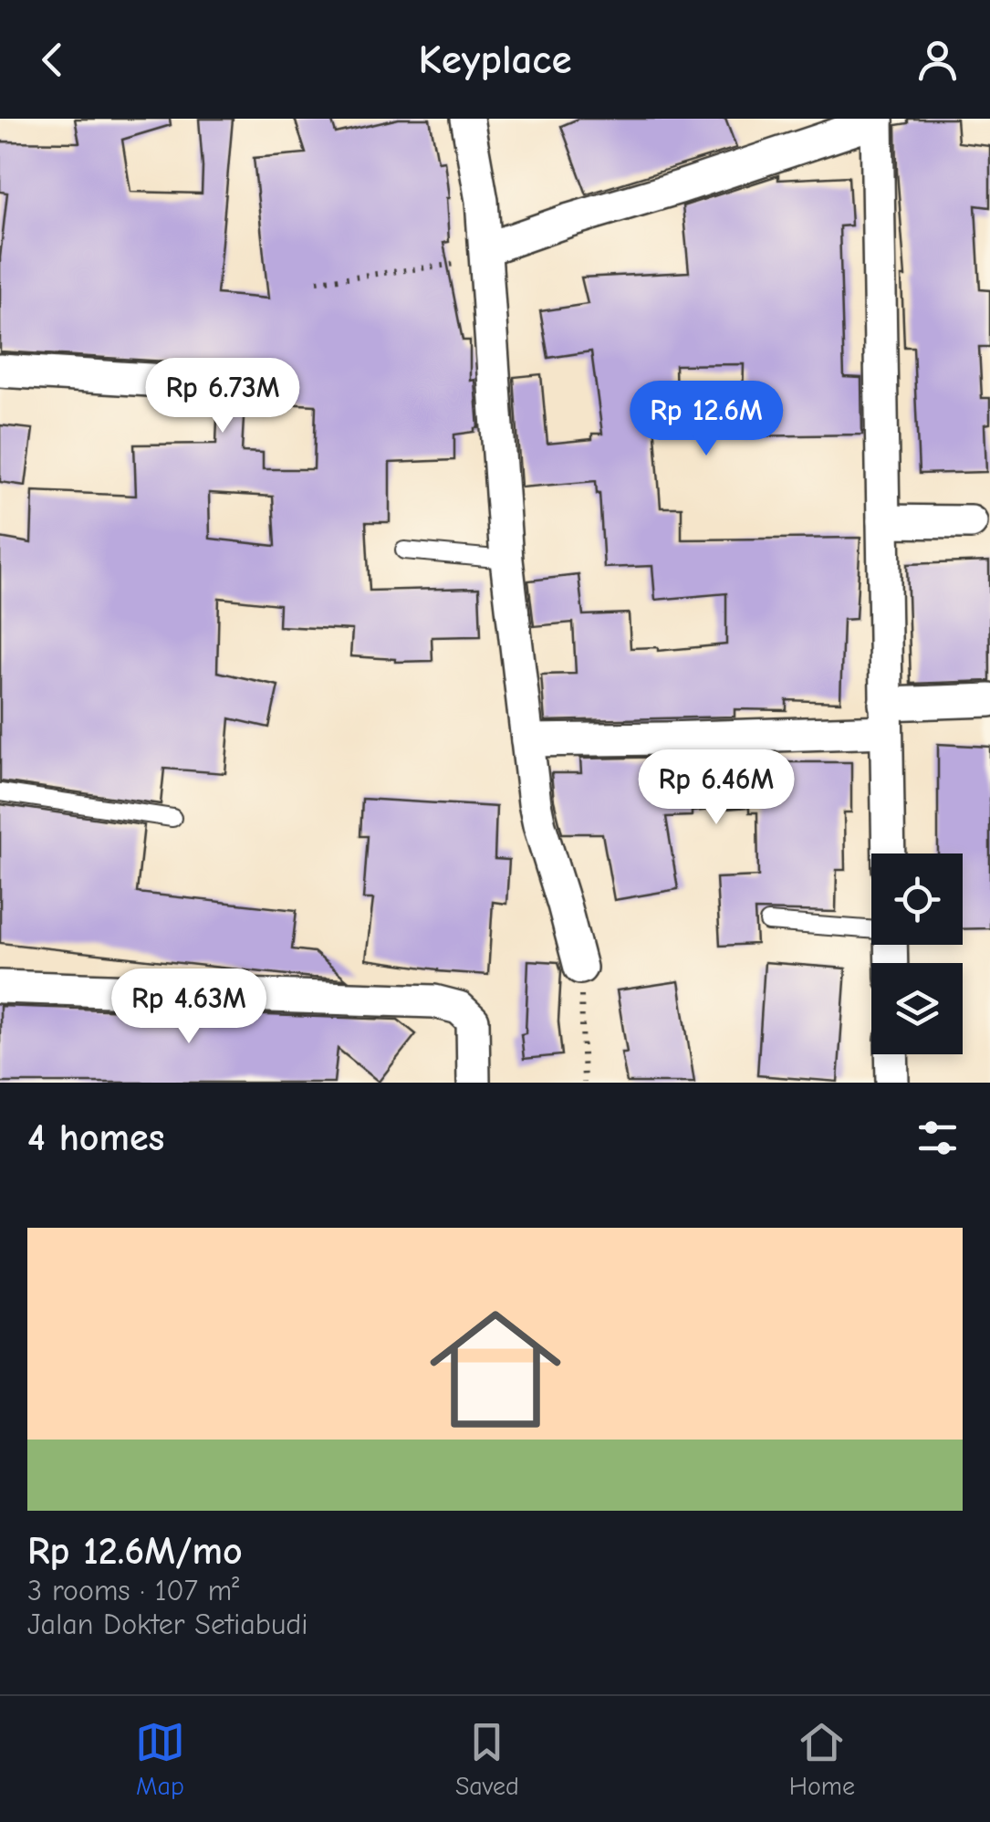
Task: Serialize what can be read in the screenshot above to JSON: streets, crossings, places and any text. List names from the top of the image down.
{
  "page": {
    "header": "Keyplace",
    "price": [
      "Rp 6.73M",
      "Rp 12.6M",
      "Rp 6.46M",
      "Rp 4.63M"
    ],
    "heading": "4 homes",
    "list": [
      {
        "name": "Rp 12.6M/mo",
        "note": "3 rooms · 107 m² · Jalan Dokter Setiabudi"
      }
    ],
    "tabs": ["Map", "Saved", "Home"]
  }
}
